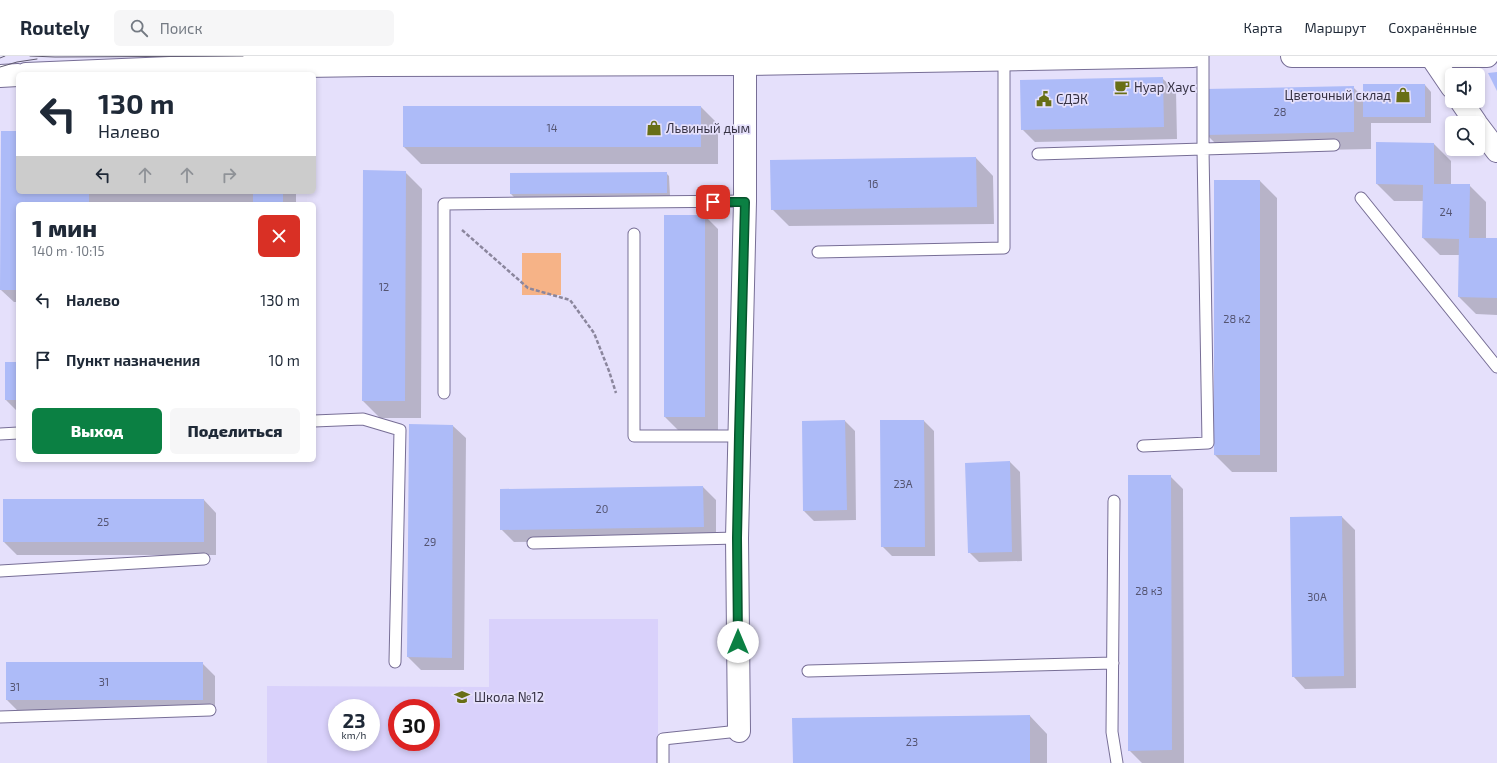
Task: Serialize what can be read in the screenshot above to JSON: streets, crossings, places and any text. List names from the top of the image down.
{
  "places": {
    "cafe": ["Нуар Хаус"],
    "shop": ["Цветочный склад", "Львиный дым"],
    "public building": ["СДЭК"],
    "school or university": ["Школа №12"]
  },
  "house_numbers": [
    "28",
    "14",
    "16",
    "24",
    "12",
    "28 к2",
    "23А",
    "20",
    "25",
    "29",
    "28 к3",
    "30А",
    "31",
    "31",
    "23"
  ],
  "page": {
    "header": "Routely",
    "search": "Поиск",
    "nav": ["Карта", "Маршрут", "Сохранённые"],
    "turn": ["130 m", "Налево"],
    "heading": ["1 мин", "140 m · 10:15"],
    "list": [
      {
        "name": "Налево",
        "value": "130 m"
      },
      {
        "name": "Пункт назначения",
        "value": "10 m"
      }
    ],
    "buttons": ["Выход", "Поделиться"],
    "speed": "23 km/h",
    "limit": "30"
  }
}
